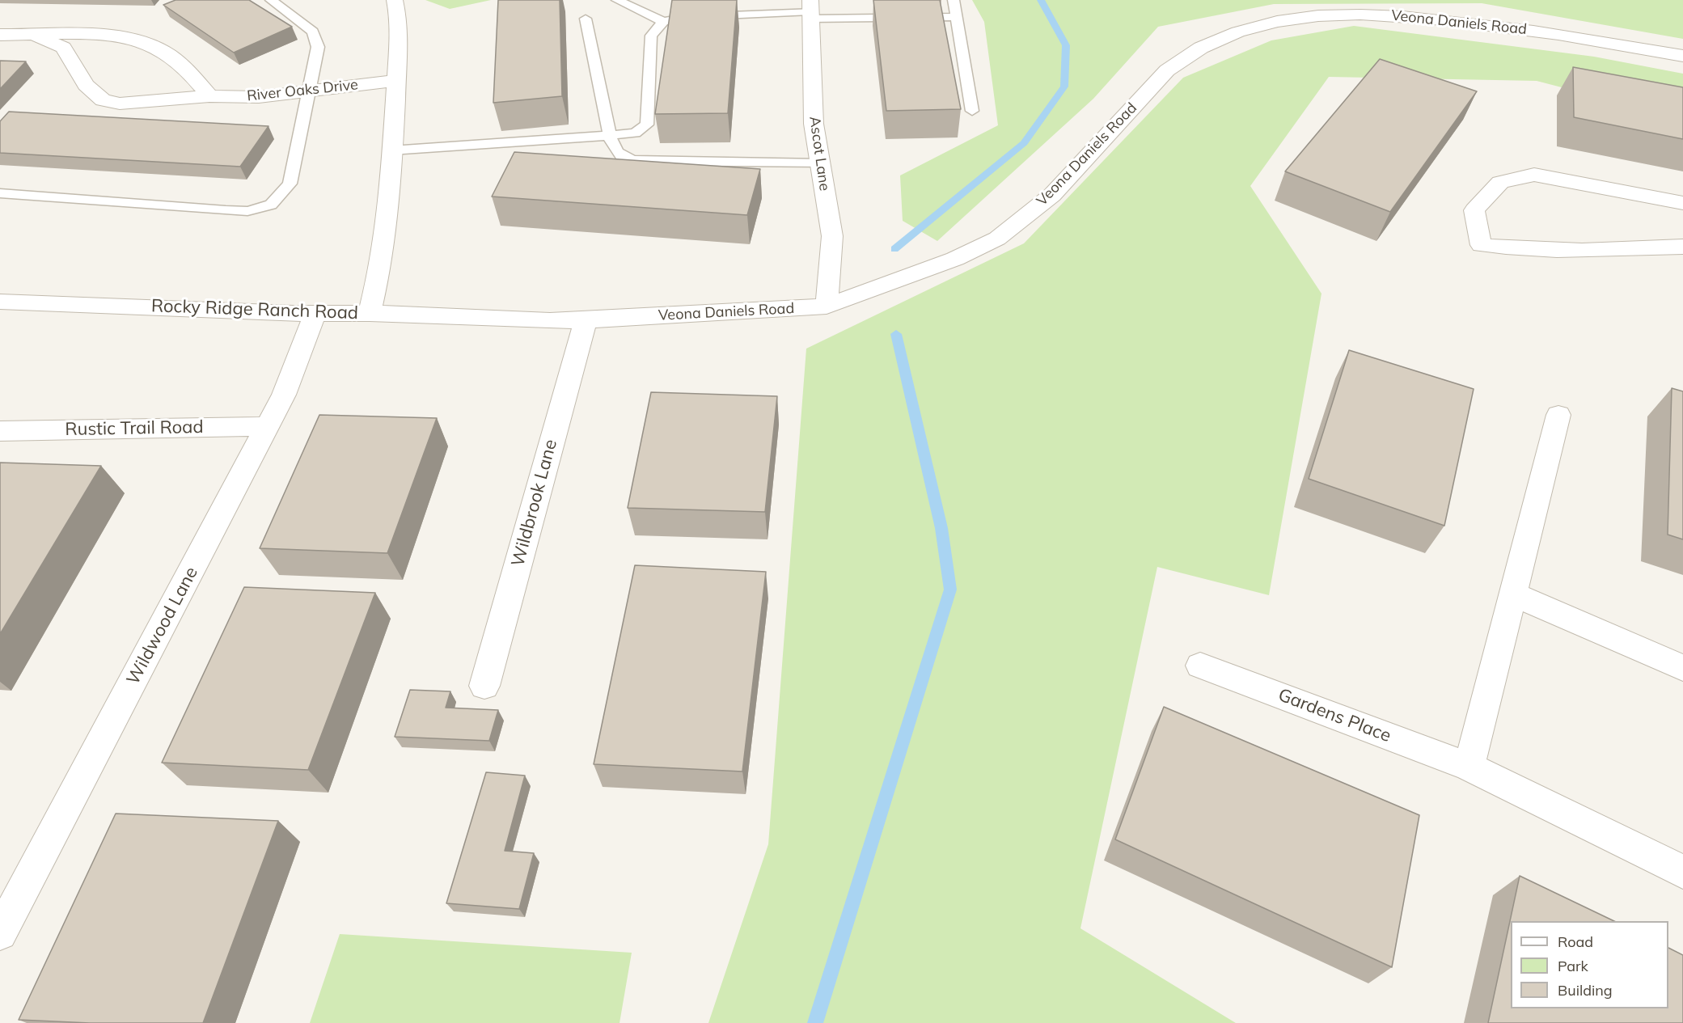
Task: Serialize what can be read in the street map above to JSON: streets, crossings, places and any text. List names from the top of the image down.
{
  "streets": {
    "street": [
      "Veona Daniels Road",
      "River Oaks Drive",
      "Ascot Lane",
      "Rocky Ridge Ranch Road",
      "Rustic Trail Road",
      "Wildbrook Lane",
      "Wildwood Lane",
      "Gardens Place"
    ]
  },
  "crossings": [
    ["Veona Daniels Road", "Ascot Lane"],
    ["Veona Daniels Road", "Rocky Ridge Ranch Road"],
    ["Veona Daniels Road", "Wildbrook Lane"],
    ["River Oaks Drive", "Rocky Ridge Ranch Road"],
    ["Rocky Ridge Ranch Road", "Wildwood Lane"],
    ["Rustic Trail Road", "Wildwood Lane"]
  ],
  "legend": ["Road", "Park", "Building"]
}
